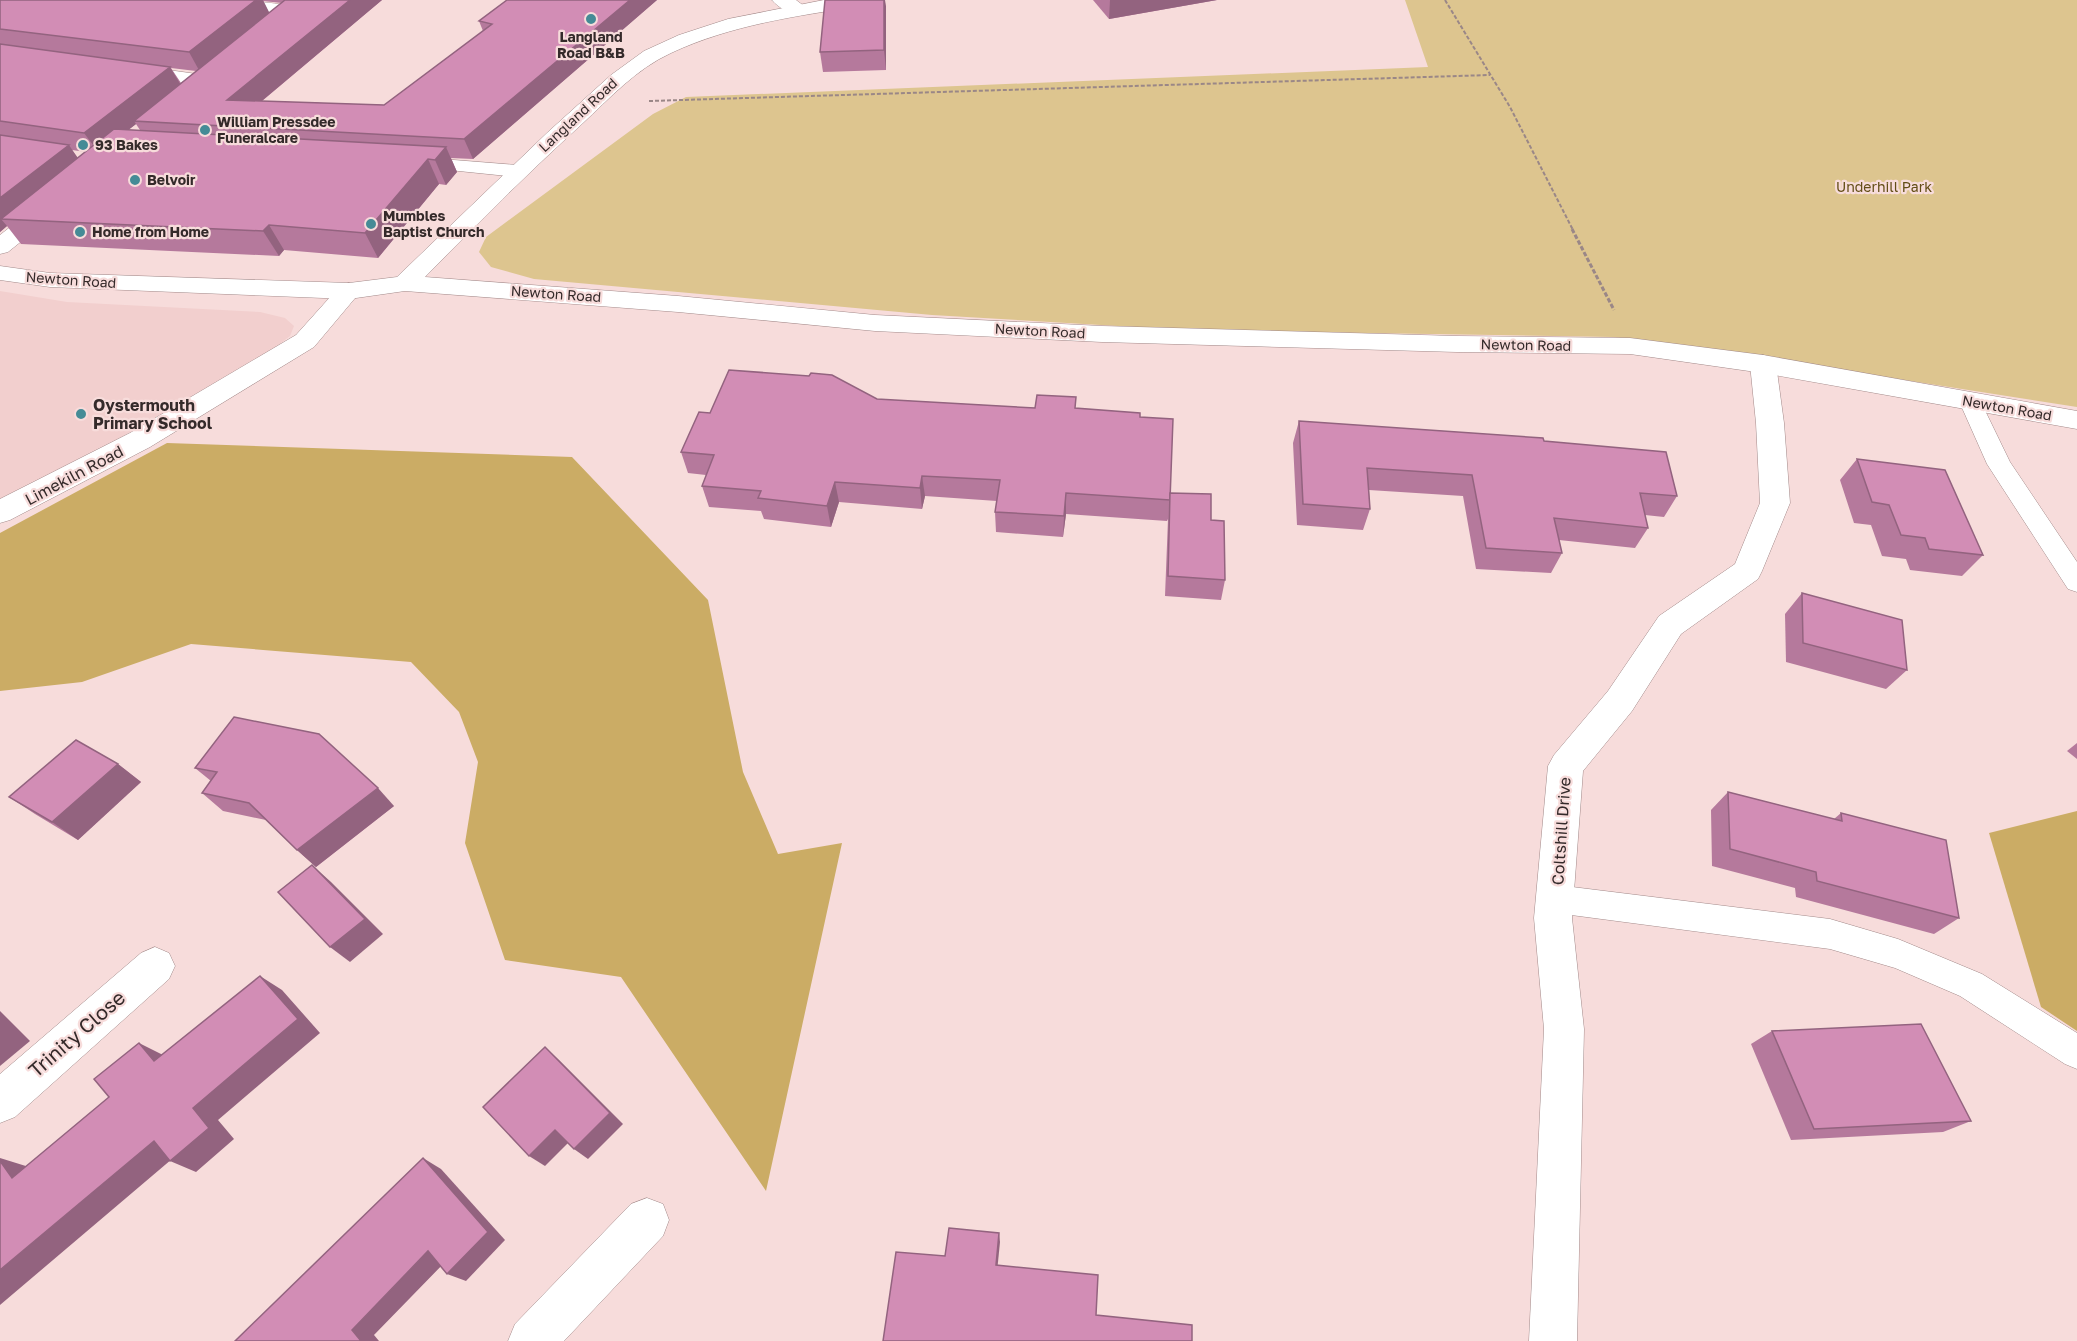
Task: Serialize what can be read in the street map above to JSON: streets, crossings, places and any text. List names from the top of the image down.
{
  "streets": {
    "street": [
      "Langland Road",
      "Newton Road",
      "Limekiln Road",
      "Coltshill Drive",
      "Trinity Close"
    ]
  },
  "crossings": [
    ["Langland Road", "Newton Road"],
    ["Newton Road", "Limekiln Road"],
    ["Newton Road", "Coltshill Drive"]
  ],
  "parks": ["Underhill Park"],
  "places": [
    "Langland Road B&B",
    "William Pressdee Funeralcare",
    "93 Bakes",
    "Belvoir",
    "Mumbles Baptist Church",
    "Home from Home",
    "Oystermouth Primary School"
  ]
}
